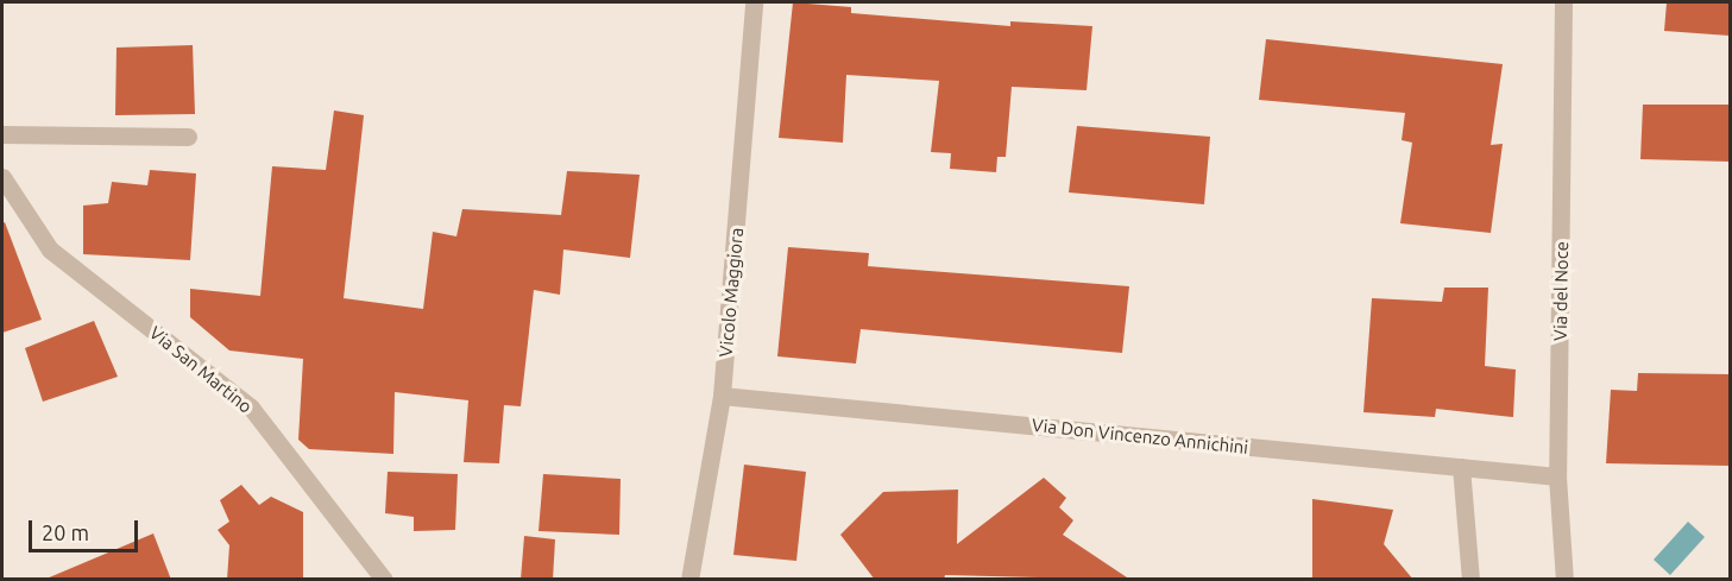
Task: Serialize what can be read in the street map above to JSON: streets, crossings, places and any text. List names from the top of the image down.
{
  "streets": {
    "street": [
      "Via del Noce",
      "Vicolo Maggiora",
      "Via San Martino",
      "Via Don Vincenzo Annichini"
    ]
  },
  "crossings": [
    ["Via del Noce", "Via Don Vincenzo Annichini"],
    ["Vicolo Maggiora", "Via Don Vincenzo Annichini"]
  ],
  "scale_bar": "20 m"
}
